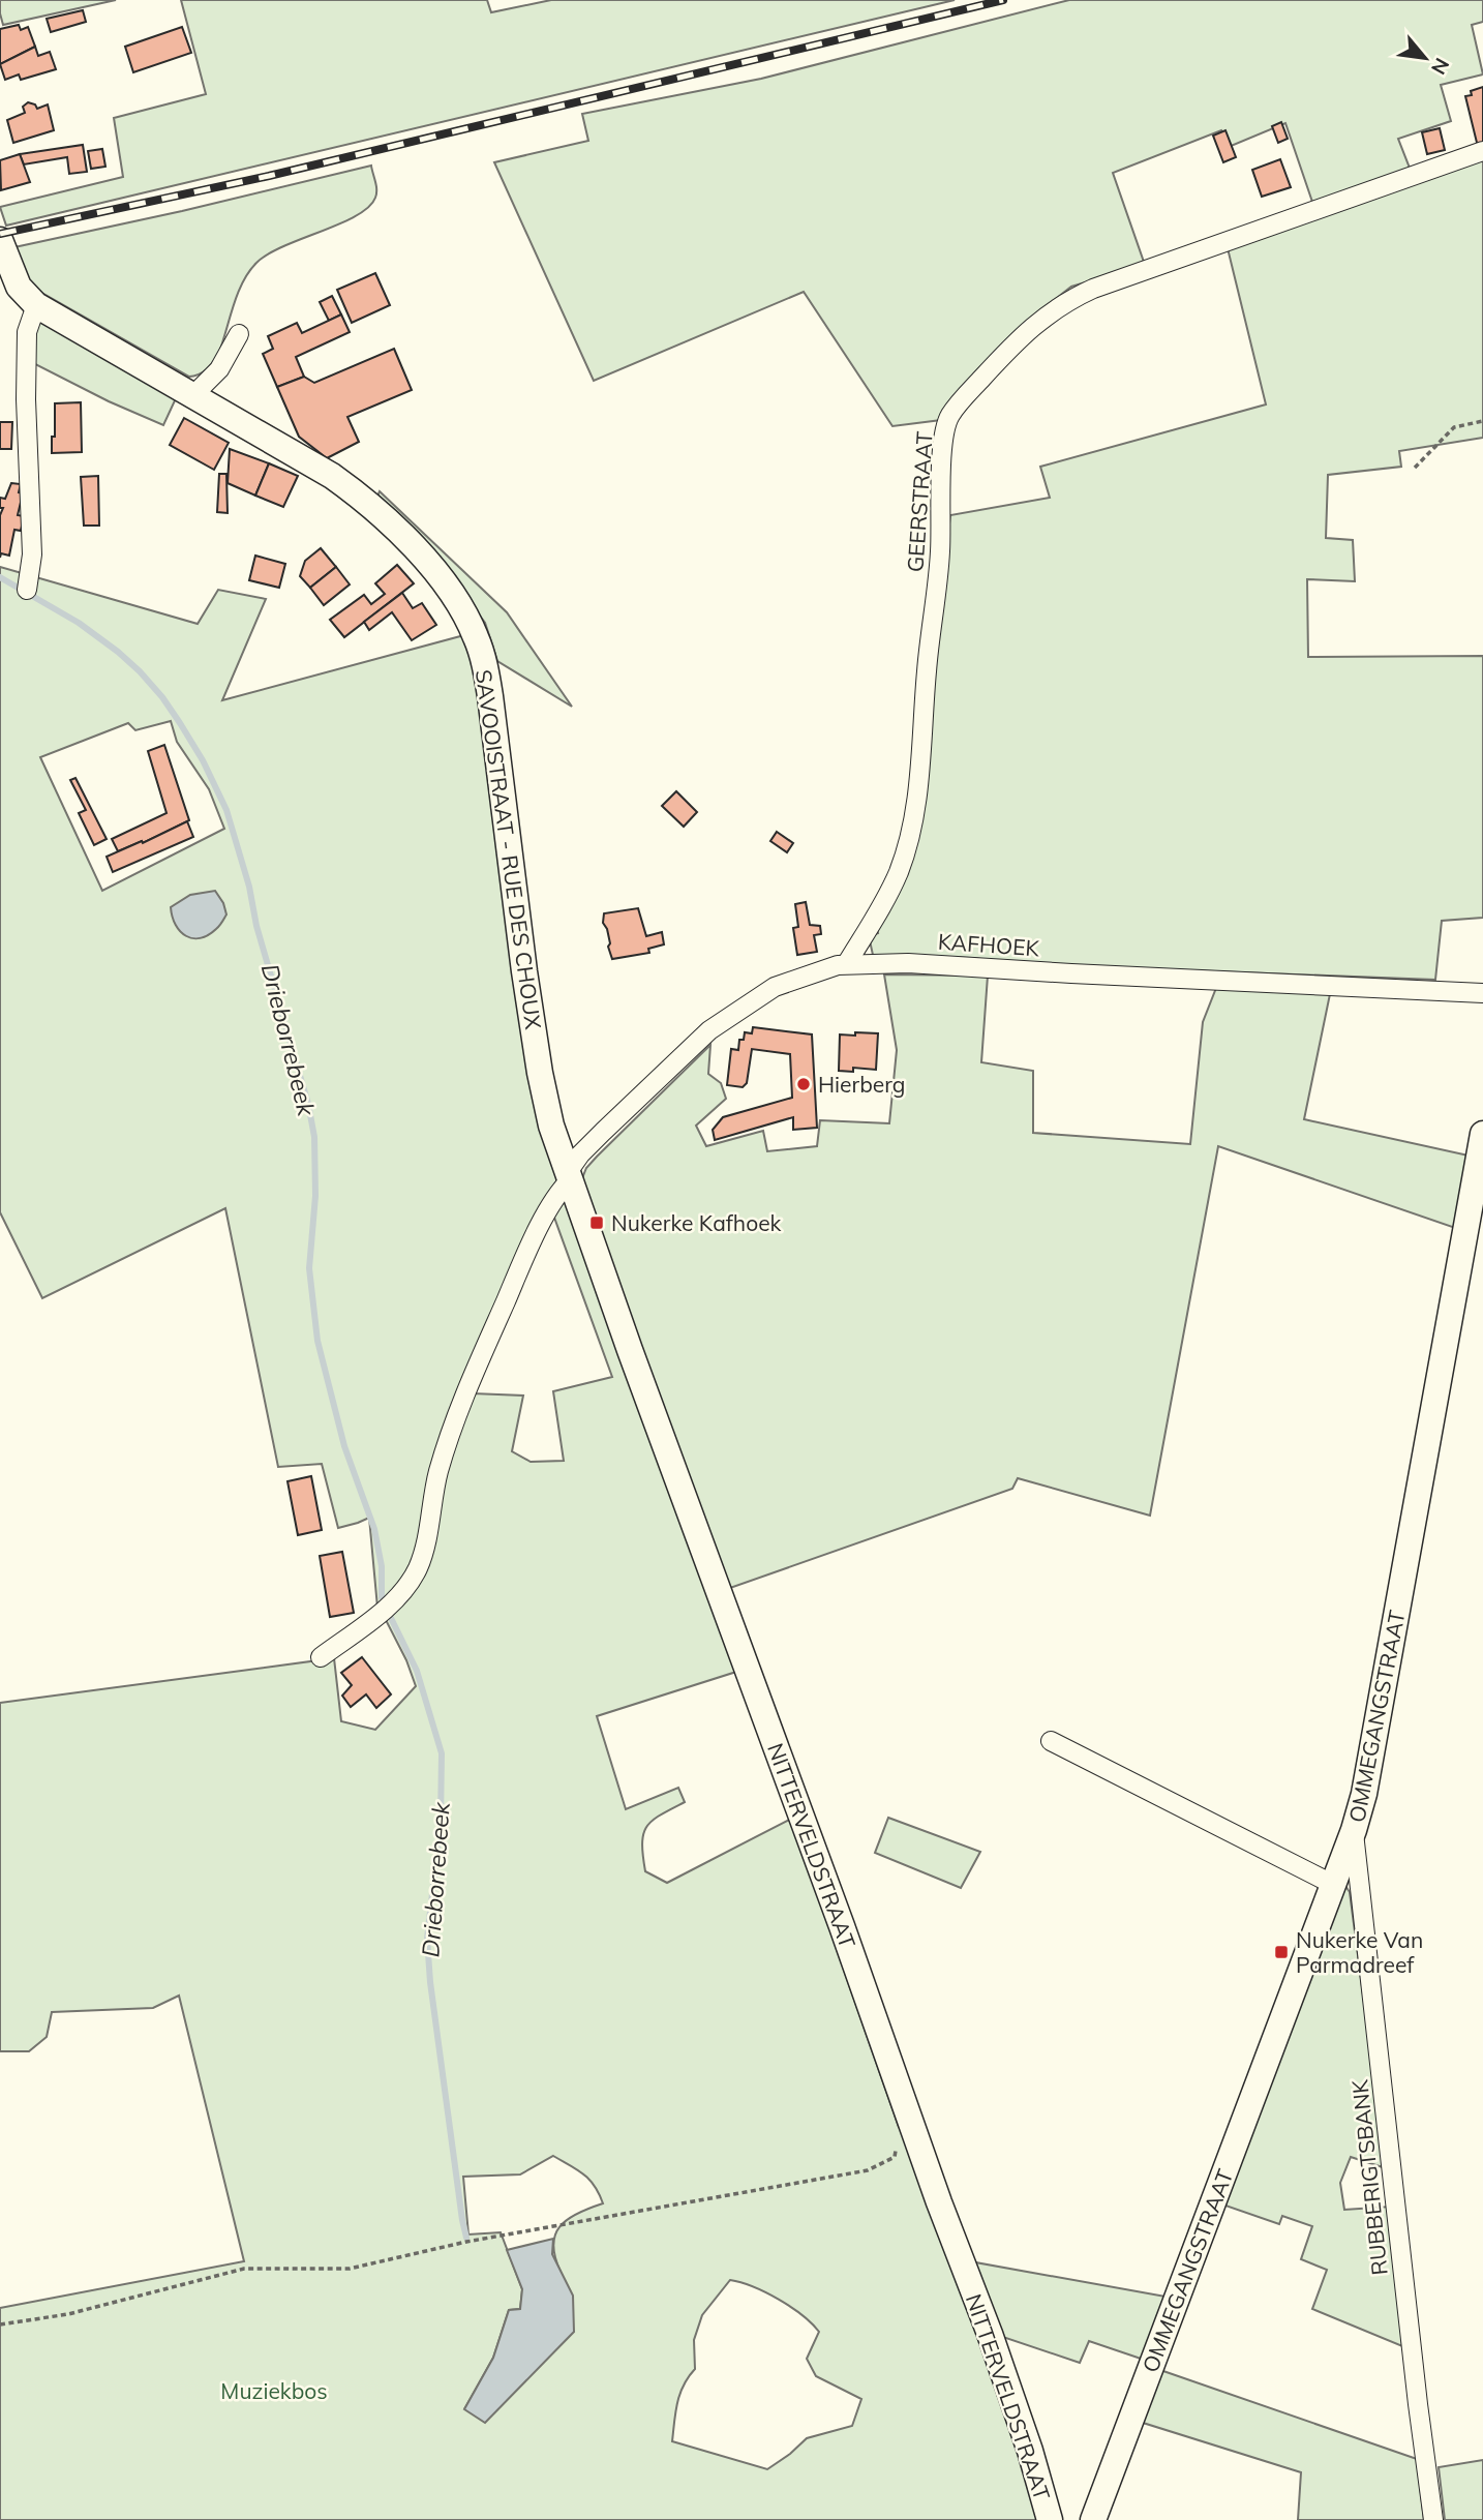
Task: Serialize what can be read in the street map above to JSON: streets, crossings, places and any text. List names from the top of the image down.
{
  "streets": {
    "main road": ["SAVOOISTRAAT - RUE DES CHOUX", "OMMEGANGSTRAAT", "NITTERVELDSTRAAT"],
    "street": ["GEERSTRAAT", "KAFHOEK", "RUBBERIGTSBANK"]
  },
  "crossings": [
    ["GEERSTRAAT", "KAFHOEK"],
    ["SAVOOISTRAAT - RUE DES CHOUX", "KAFHOEK"],
    ["SAVOOISTRAAT - RUE DES CHOUX", "NITTERVELDSTRAAT"],
    ["KAFHOEK", "NITTERVELDSTRAAT"],
    ["OMMEGANGSTRAAT", "RUBBERIGTSBANK"]
  ],
  "water": ["Drieborrebeek"],
  "parks": ["Muziekbos"],
  "places": {
    "other": ["Hierberg"],
    "transit": ["Nukerke Kafhoek", "Nukerke Van Parmadreef"]
  },
  "north": "bottom right"
}
